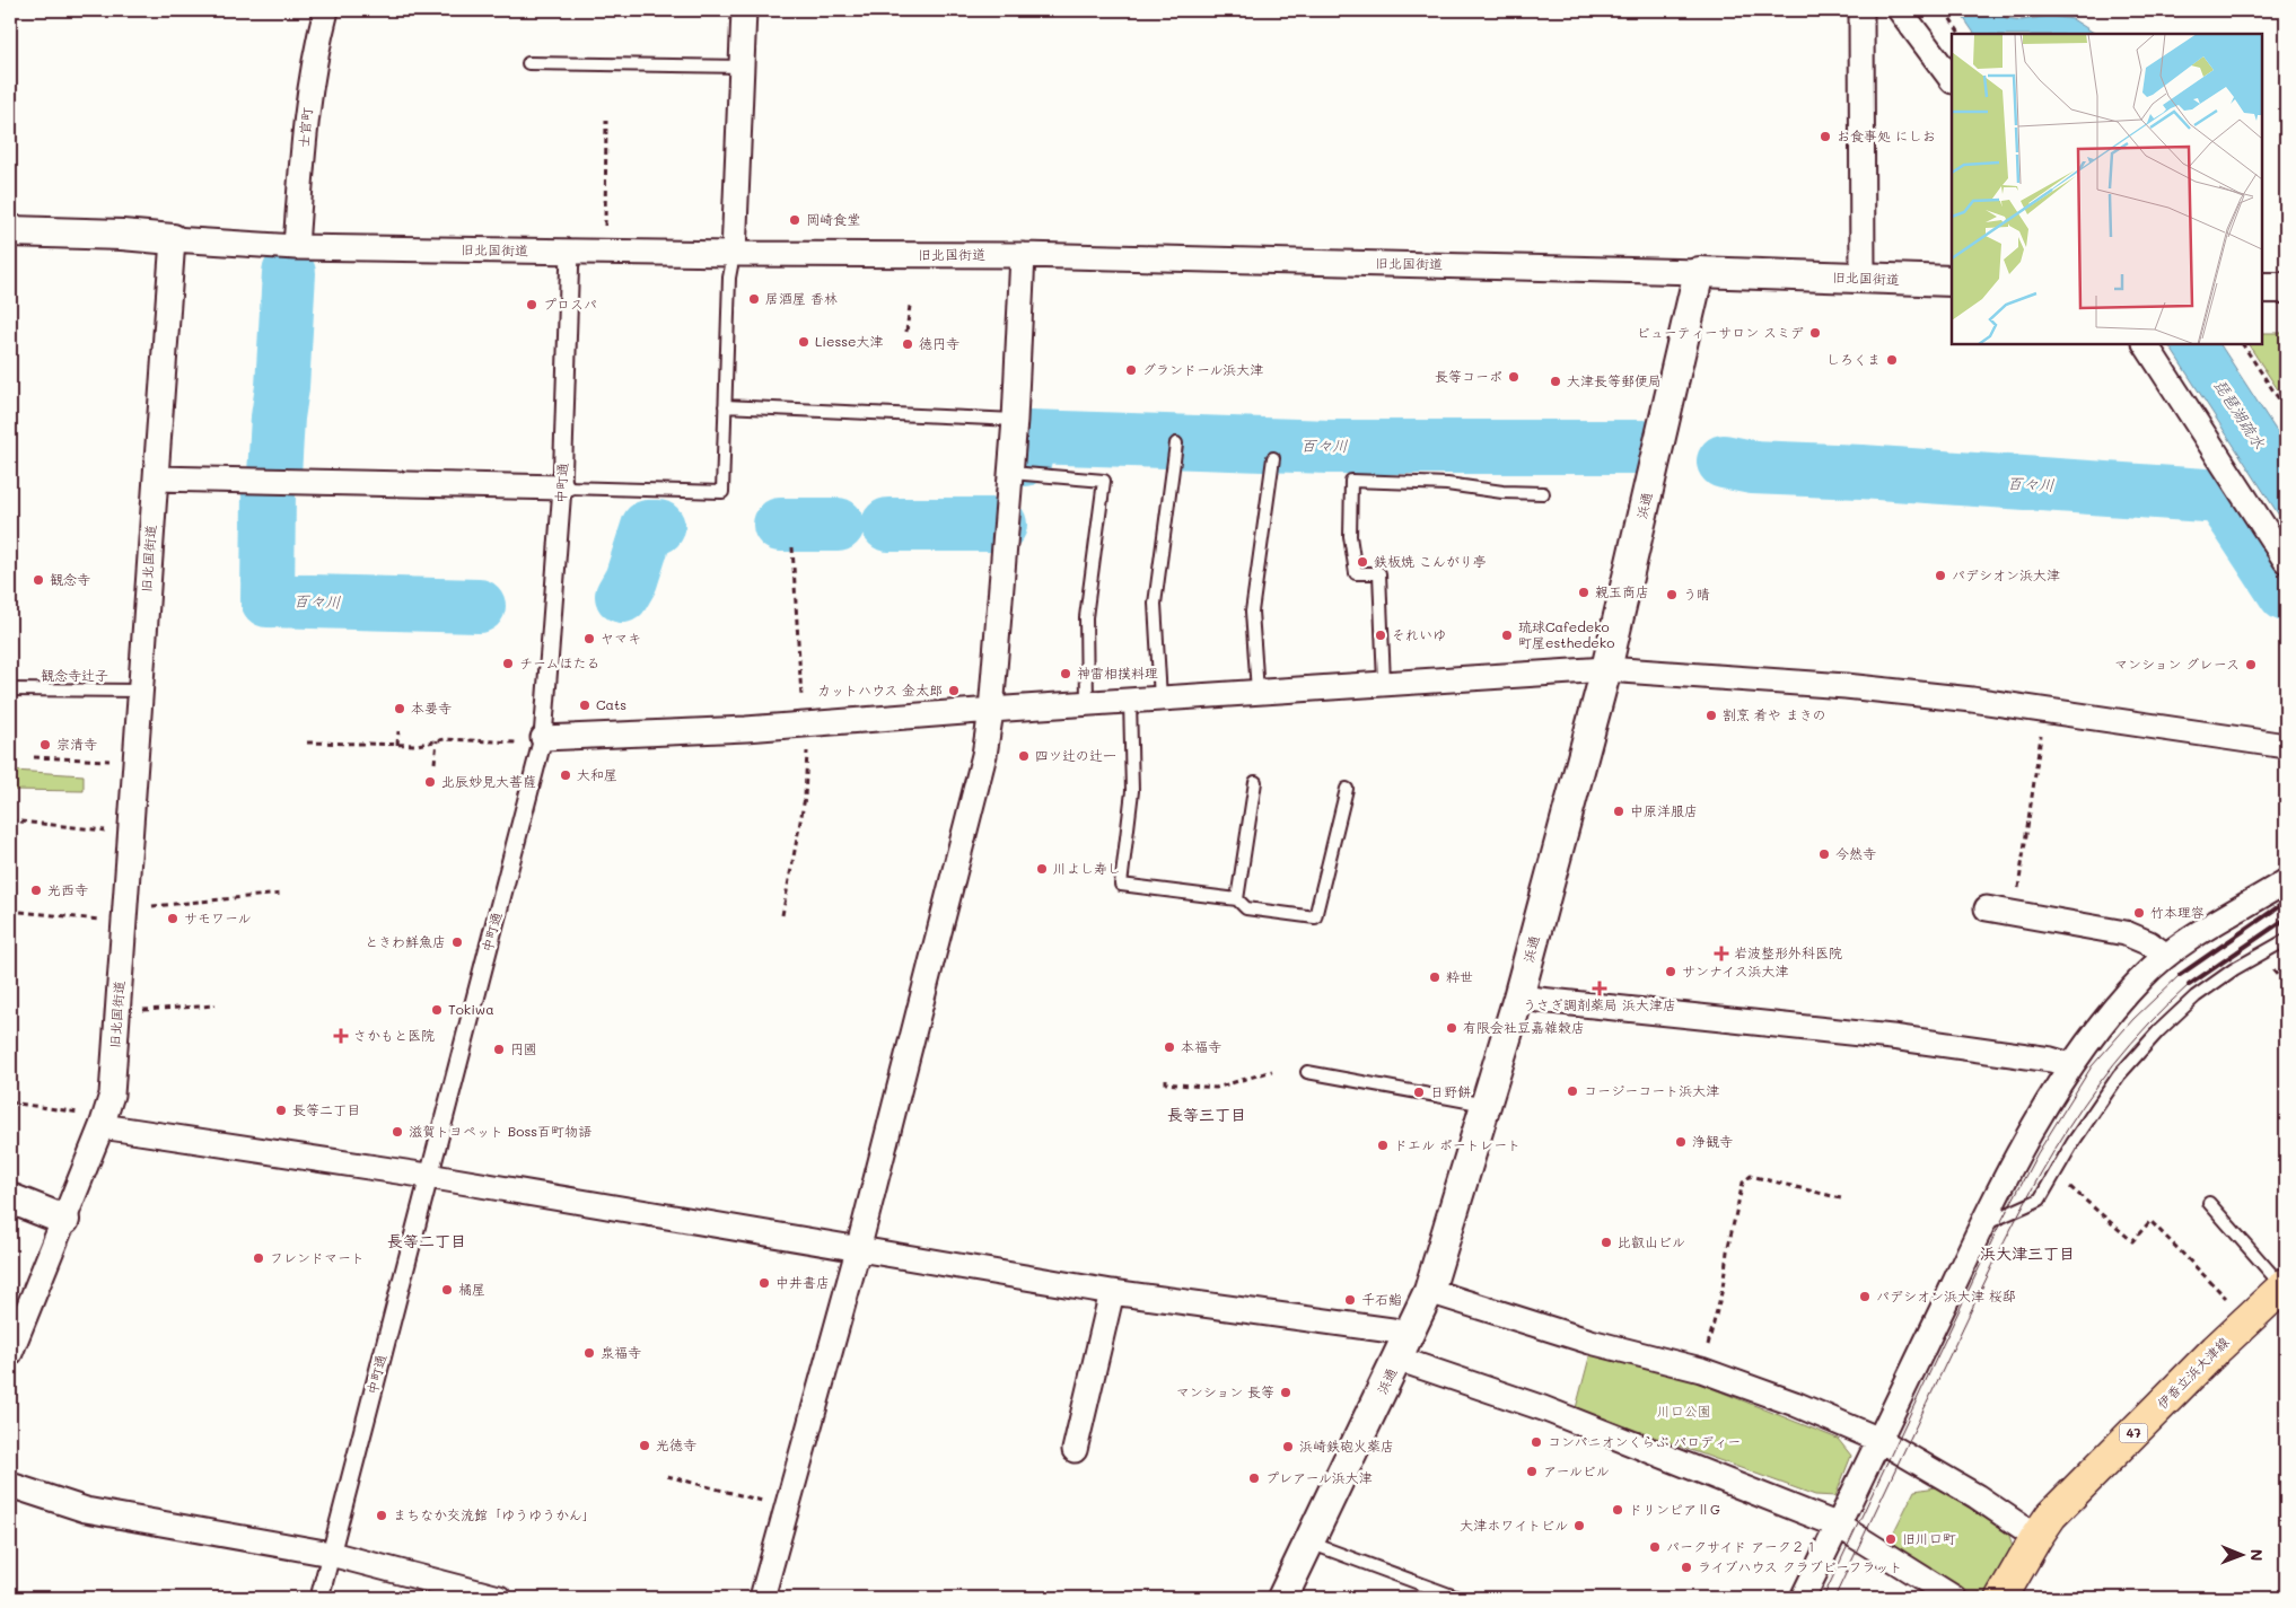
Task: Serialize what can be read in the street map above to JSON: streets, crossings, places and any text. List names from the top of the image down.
{
  "streets": {
    "main road": ["伊香立浜大津線", "47"],
    "street": [
      "士官町",
      "旧北国街道",
      "中町通",
      "浜通"
    ],
    "lane": ["観念寺辻子"]
  },
  "crossings": [
    ["士官町", "旧北国街道"],
    ["旧北国街道", "中町通"],
    ["旧北国街道", "浜通"],
    ["旧北国街道", "観念寺辻子"]
  ],
  "districts": ["長等三丁目", "長等二丁目", "浜大津三丁目"],
  "water": ["琵琶湖疏水", "百々川"],
  "parks": ["川口公園"],
  "places": {
    "other": [
      "お食事処 にしお",
      "岡崎食堂",
      "居酒屋 香林",
      "プロスパ",
      "ビューティーサロン スミデ",
      "Liesse大津",
      "徳円寺",
      "しろくま",
      "グランドール浜大津",
      "長等コーポ",
      "大津長等郵便局",
      "鉄板焼 こんがり亭",
      "パデシオン浜大津",
      "観念寺",
      "親玉商店",
      "う晴",
      "それいゆ",
      "琉球Cafedeko 町屋esthedeko",
      "ヤマキ",
      "チームほたる",
      "マンション グレース",
      "神雷相撲料理",
      "カットハウス 金太郎",
      "Cats",
      "本要寺",
      "割烹 肴や まきの",
      "宗清寺",
      "四ツ辻の辻一",
      "大和屋",
      "北辰妙見大菩薩",
      "中原洋服店",
      "今然寺",
      "川よし寿し",
      "光西寺",
      "竹本理容",
      "サモワール",
      "ときわ鮮魚店",
      "サンナイス浜大津",
      "粋世",
      "Tokiwa",
      "有限会社豆嘉雑穀店",
      "本福寺",
      "円國",
      "コージーコート浜大津",
      "日野餅",
      "長等二丁目",
      "滋賀トヨペット Boss百町物語",
      "浄観寺",
      "ドエル ポートレート",
      "比叡山ビル",
      "フレンドマート",
      "中井書店",
      "橘屋",
      "パデシオン浜大津 桜邸",
      "千石鮨",
      "泉福寺",
      "マンション 長等",
      "コンパニオンくらぶ パロディー",
      "光徳寺",
      "浜崎鉄砲火薬店",
      "アールビル",
      "プレアール浜大津",
      "ドリンピアⅡG",
      "まちなか交流館「ゆうゆうかん」",
      "大津ホワイトビル",
      "旧川口町",
      "パークサイド アーク２１",
      "ライブハウス クラブビーフラット"
    ],
    "health": ["岩波整形外科医院", "うさぎ調剤薬局 浜大津店", "さかもと医院"]
  },
  "north": "right"
}
